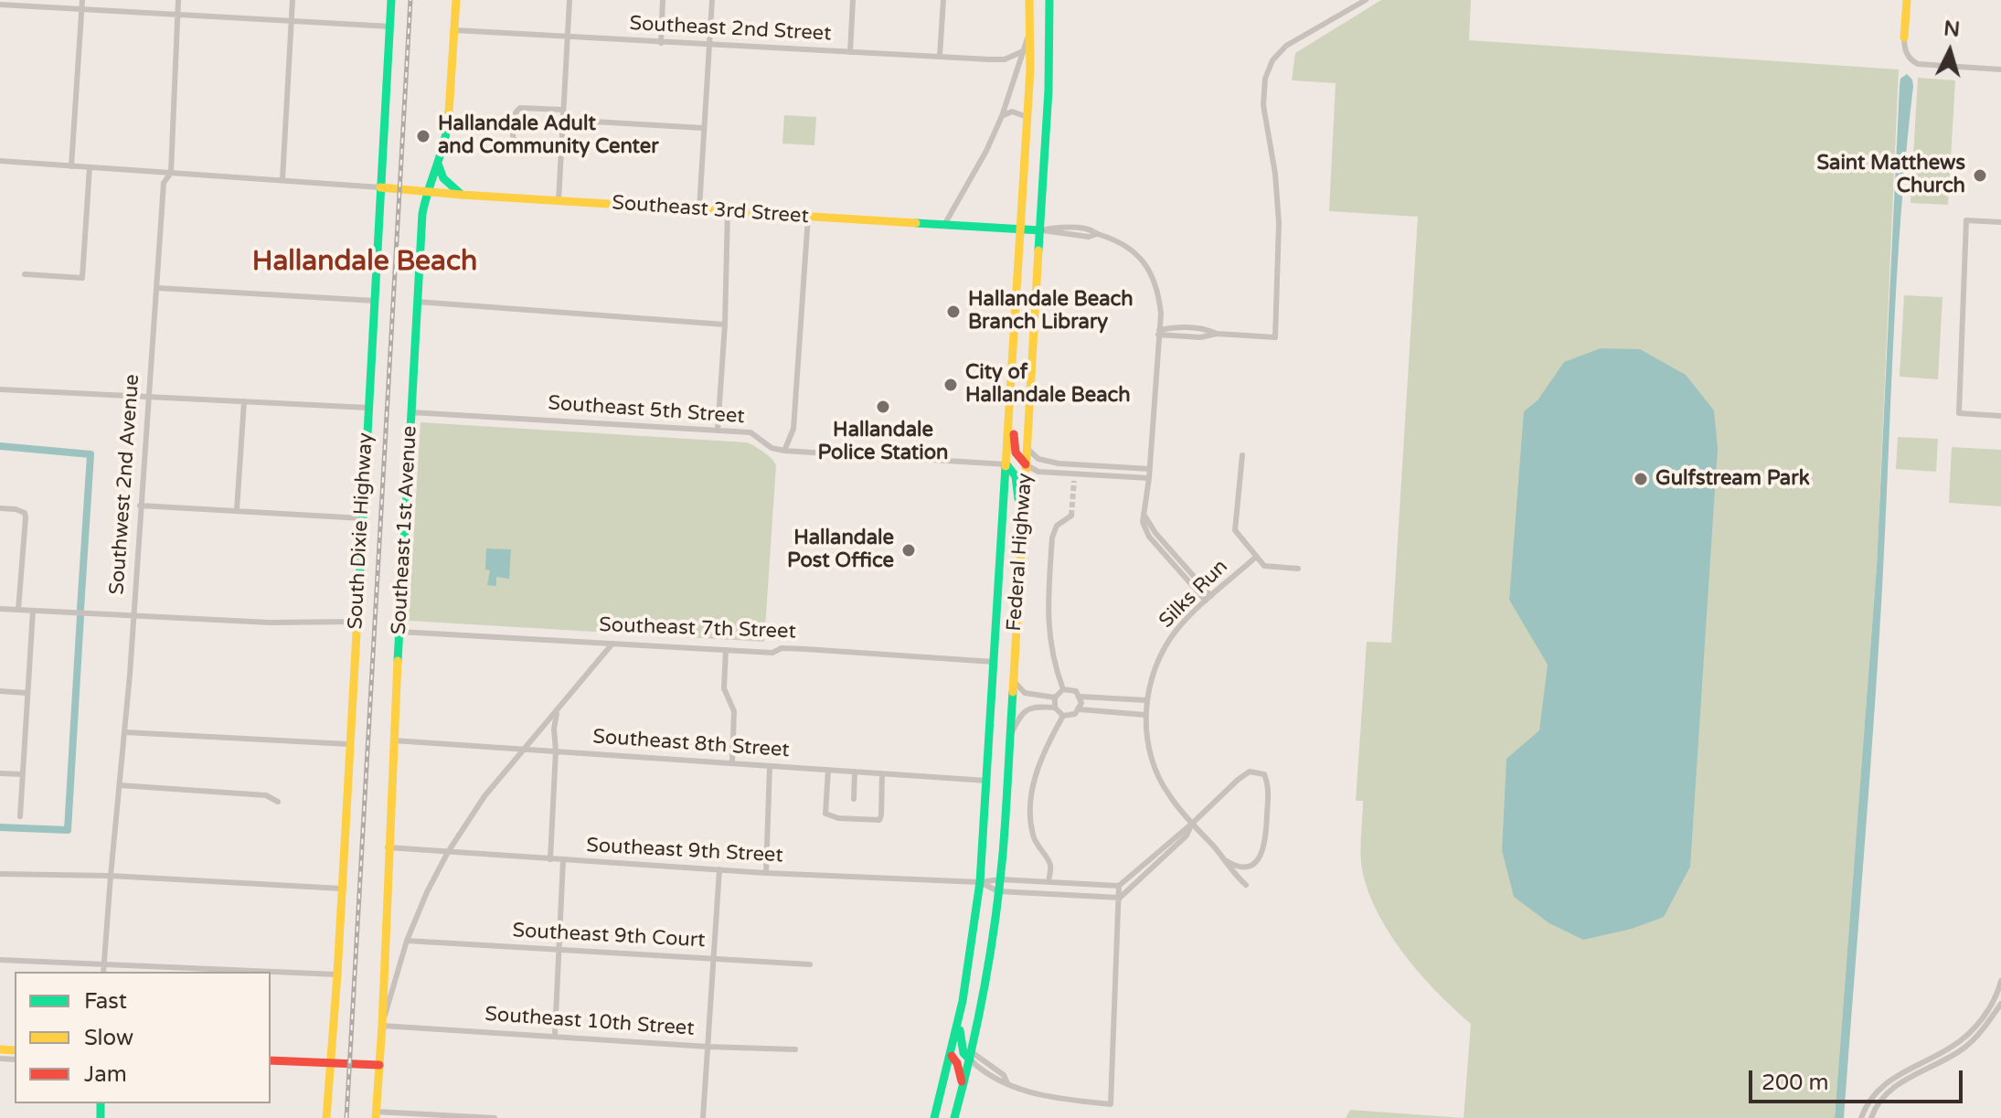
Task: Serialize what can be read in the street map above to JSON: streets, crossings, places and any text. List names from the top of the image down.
{
  "streets": {
    "main road": [
      "Southeast 3rd Street",
      "Southeast 1st Avenue",
      "South Dixie Highway",
      "Federal Highway"
    ],
    "street": [
      "Southeast 2nd Street",
      "Southeast 5th Street",
      "Southwest 2nd Avenue",
      "Silks Run",
      "Southeast 7th Street",
      "Southeast 8th Street",
      "Southeast 9th Street",
      "Southeast 9th Court",
      "Southeast 10th Street"
    ]
  },
  "crossings": [
    ["Southeast 2nd Street", "Southeast 1st Avenue"],
    ["Southeast 3rd Street", "Southeast 1st Avenue"],
    ["Southeast 3rd Street", "South Dixie Highway"],
    ["Southeast 3rd Street", "Federal Highway"],
    ["Southeast 5th Street", "Southeast 1st Avenue"],
    ["Southeast 5th Street", "Federal Highway"],
    ["Southeast 1st Avenue", "Southeast 7th Street"],
    ["Southeast 1st Avenue", "Southeast 8th Street"],
    ["Southeast 1st Avenue", "Southeast 9th Street"],
    ["Southeast 1st Avenue", "Southeast 10th Street"],
    ["Federal Highway", "Southeast 7th Street"],
    ["Federal Highway", "Southeast 8th Street"],
    ["Federal Highway", "Southeast 9th Street"]
  ],
  "districts": ["Hallandale Beach"],
  "places": [
    "Hallandale Adult and Community Center",
    "Saint Matthews Church",
    "Hallandale Beach Branch Library",
    "City of Hallandale Beach",
    "Hallandale Police Station",
    "Gulfstream Park",
    "Hallandale Post Office"
  ],
  "legend": ["Fast", "Slow", "Jam"],
  "scale_bar": "200 m",
  "north": "top"
}
